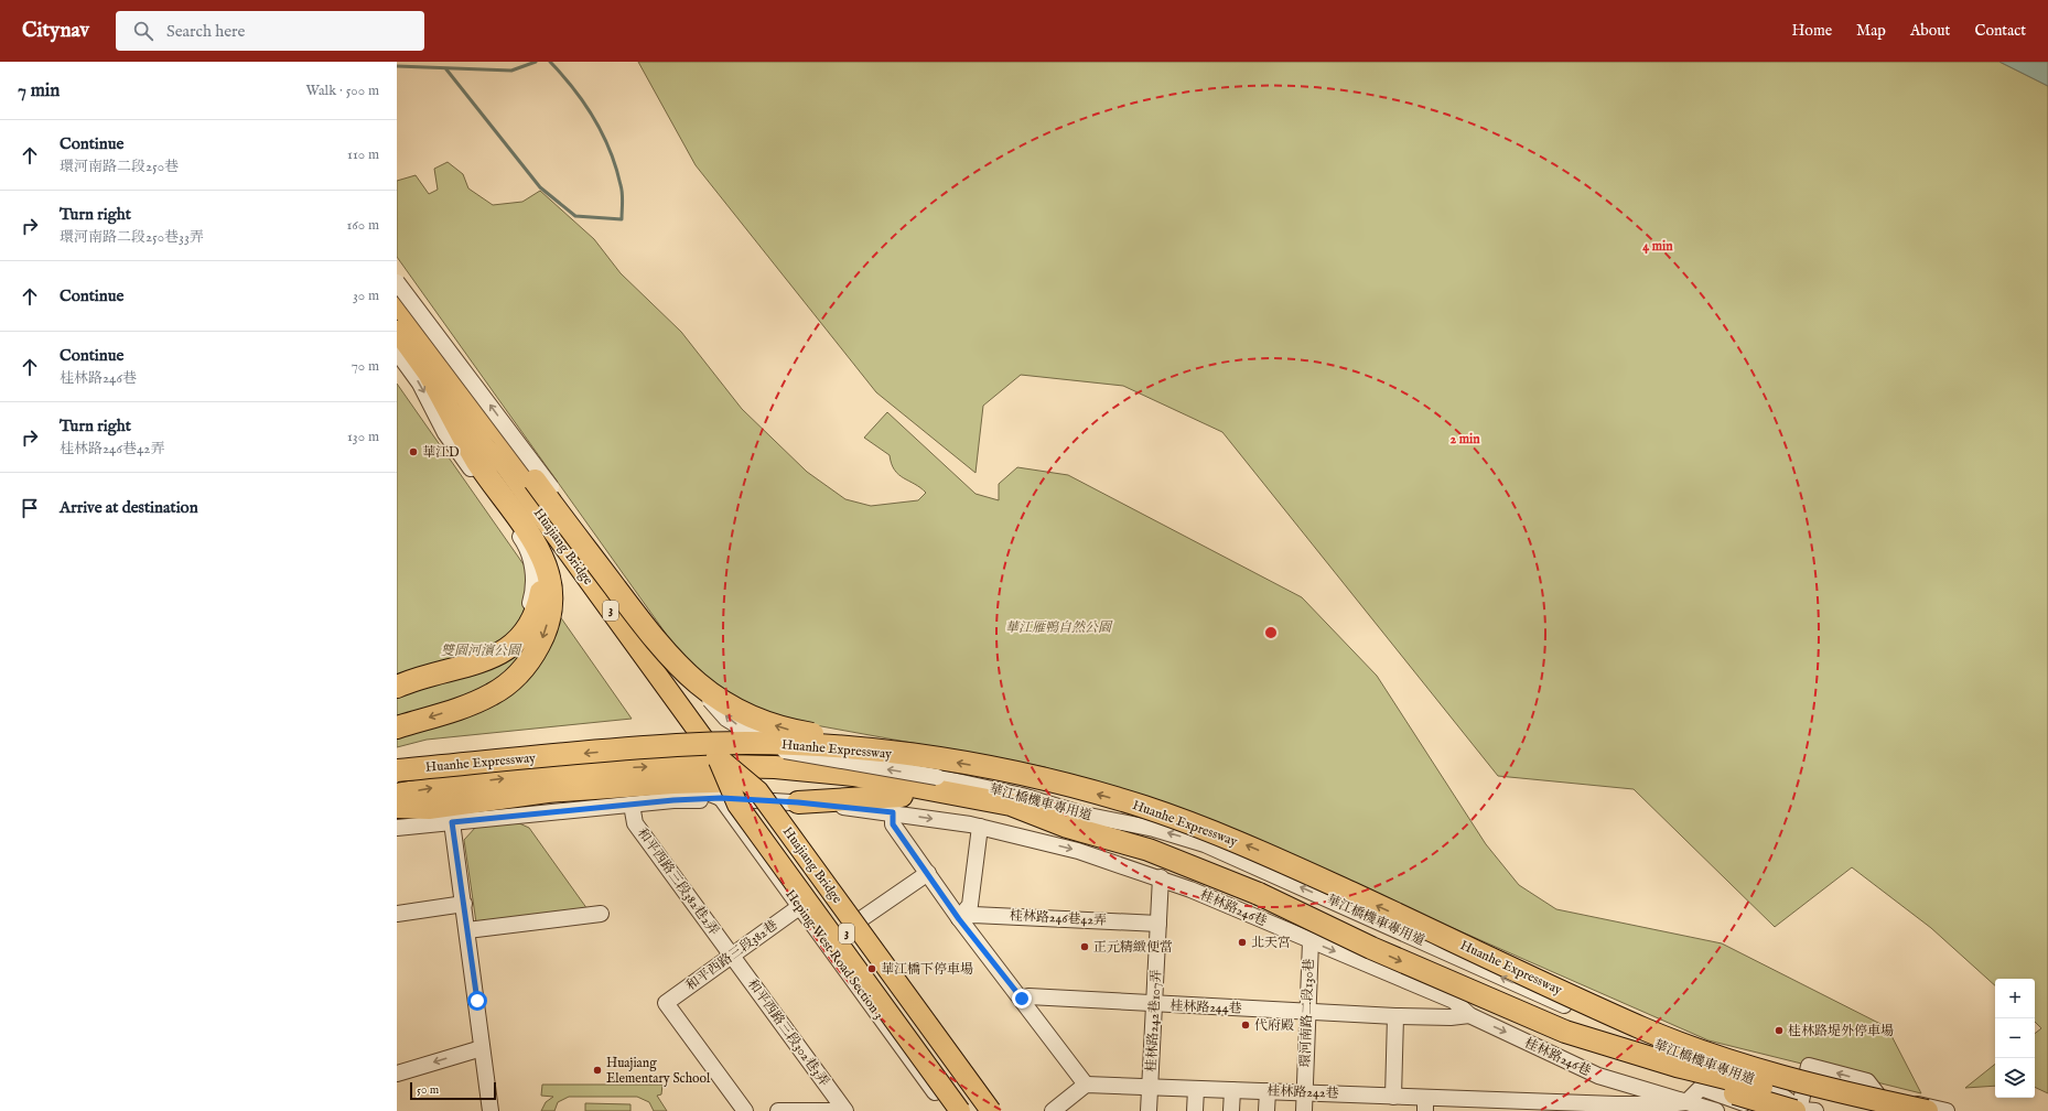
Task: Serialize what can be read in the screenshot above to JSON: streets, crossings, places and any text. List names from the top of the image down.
{
  "streets": {
    "highway": ["Huanhe Expressway"],
    "main road": ["Huajiang Bridge", "3", "Heping West Road Section 3"],
    "street": [
      "華江橋機車專用道",
      "和平西路三段382巷2弄",
      "桂林路246巷",
      "桂林路246巷42弄",
      "和平西路三段382巷",
      "桂林路244巷",
      "環河南路二段130巷",
      "桂林路242巷107弄",
      "和平西路三段302巷3弄",
      "桂林路242巷"
    ]
  },
  "crossings": [
    ["Huajiang Bridge", "Heping West Road Section 3"],
    ["和平西路三段382巷2弄", "和平西路三段382巷"],
    ["和平西路三段382巷2弄", "和平西路三段302巷3弄"],
    ["桂林路246巷", "桂林路244巷"],
    ["桂林路246巷", "環河南路二段130巷"],
    ["桂林路246巷", "桂林路242巷107弄"],
    ["桂林路246巷", "桂林路242巷"],
    ["桂林路246巷42弄", "桂林路242巷107弄"],
    ["Heping West Road Section 3", "和平西路三段382巷"],
    ["和平西路三段382巷", "和平西路三段302巷3弄"],
    ["桂林路244巷", "環河南路二段130巷"],
    ["桂林路244巷", "桂林路242巷107弄"],
    ["環河南路二段130巷", "桂林路242巷"],
    ["桂林路242巷107弄", "桂林路242巷"]
  ],
  "one_way": ["華江橋機車專用道", "桂林路246巷"],
  "parks": ["華江雁鴨自然公園", "雙園河濱公園"],
  "places": [
    "華江D",
    "北天宮",
    "正元精緻便當",
    "華江橋下停車場",
    "代府殿",
    "桂林路堤外停車場",
    "Huajiang Elementary School"
  ],
  "scale_bar": "50 m",
  "page": {
    "header": "Citynav",
    "search": "Search here",
    "nav": [
      "Home",
      "Map",
      "About",
      "Contact"
    ],
    "heading": ["7 min", "Walk · 500 m"],
    "list": [
      ["Continue", "環河南路二段250巷", "110 m"],
      ["Turn right", "環河南路二段250巷33弄", "160 m"],
      ["Continue", "30 m"],
      ["Continue", "桂林路246巷", "70 m"],
      ["Turn right", "桂林路246巷42弄", "130 m"],
      "Arrive at destination"
    ],
    "map_buttons": ["+", "−"],
    "scale": "50 m"
  },
  "rings": ["4 min", "2 min"]
}
